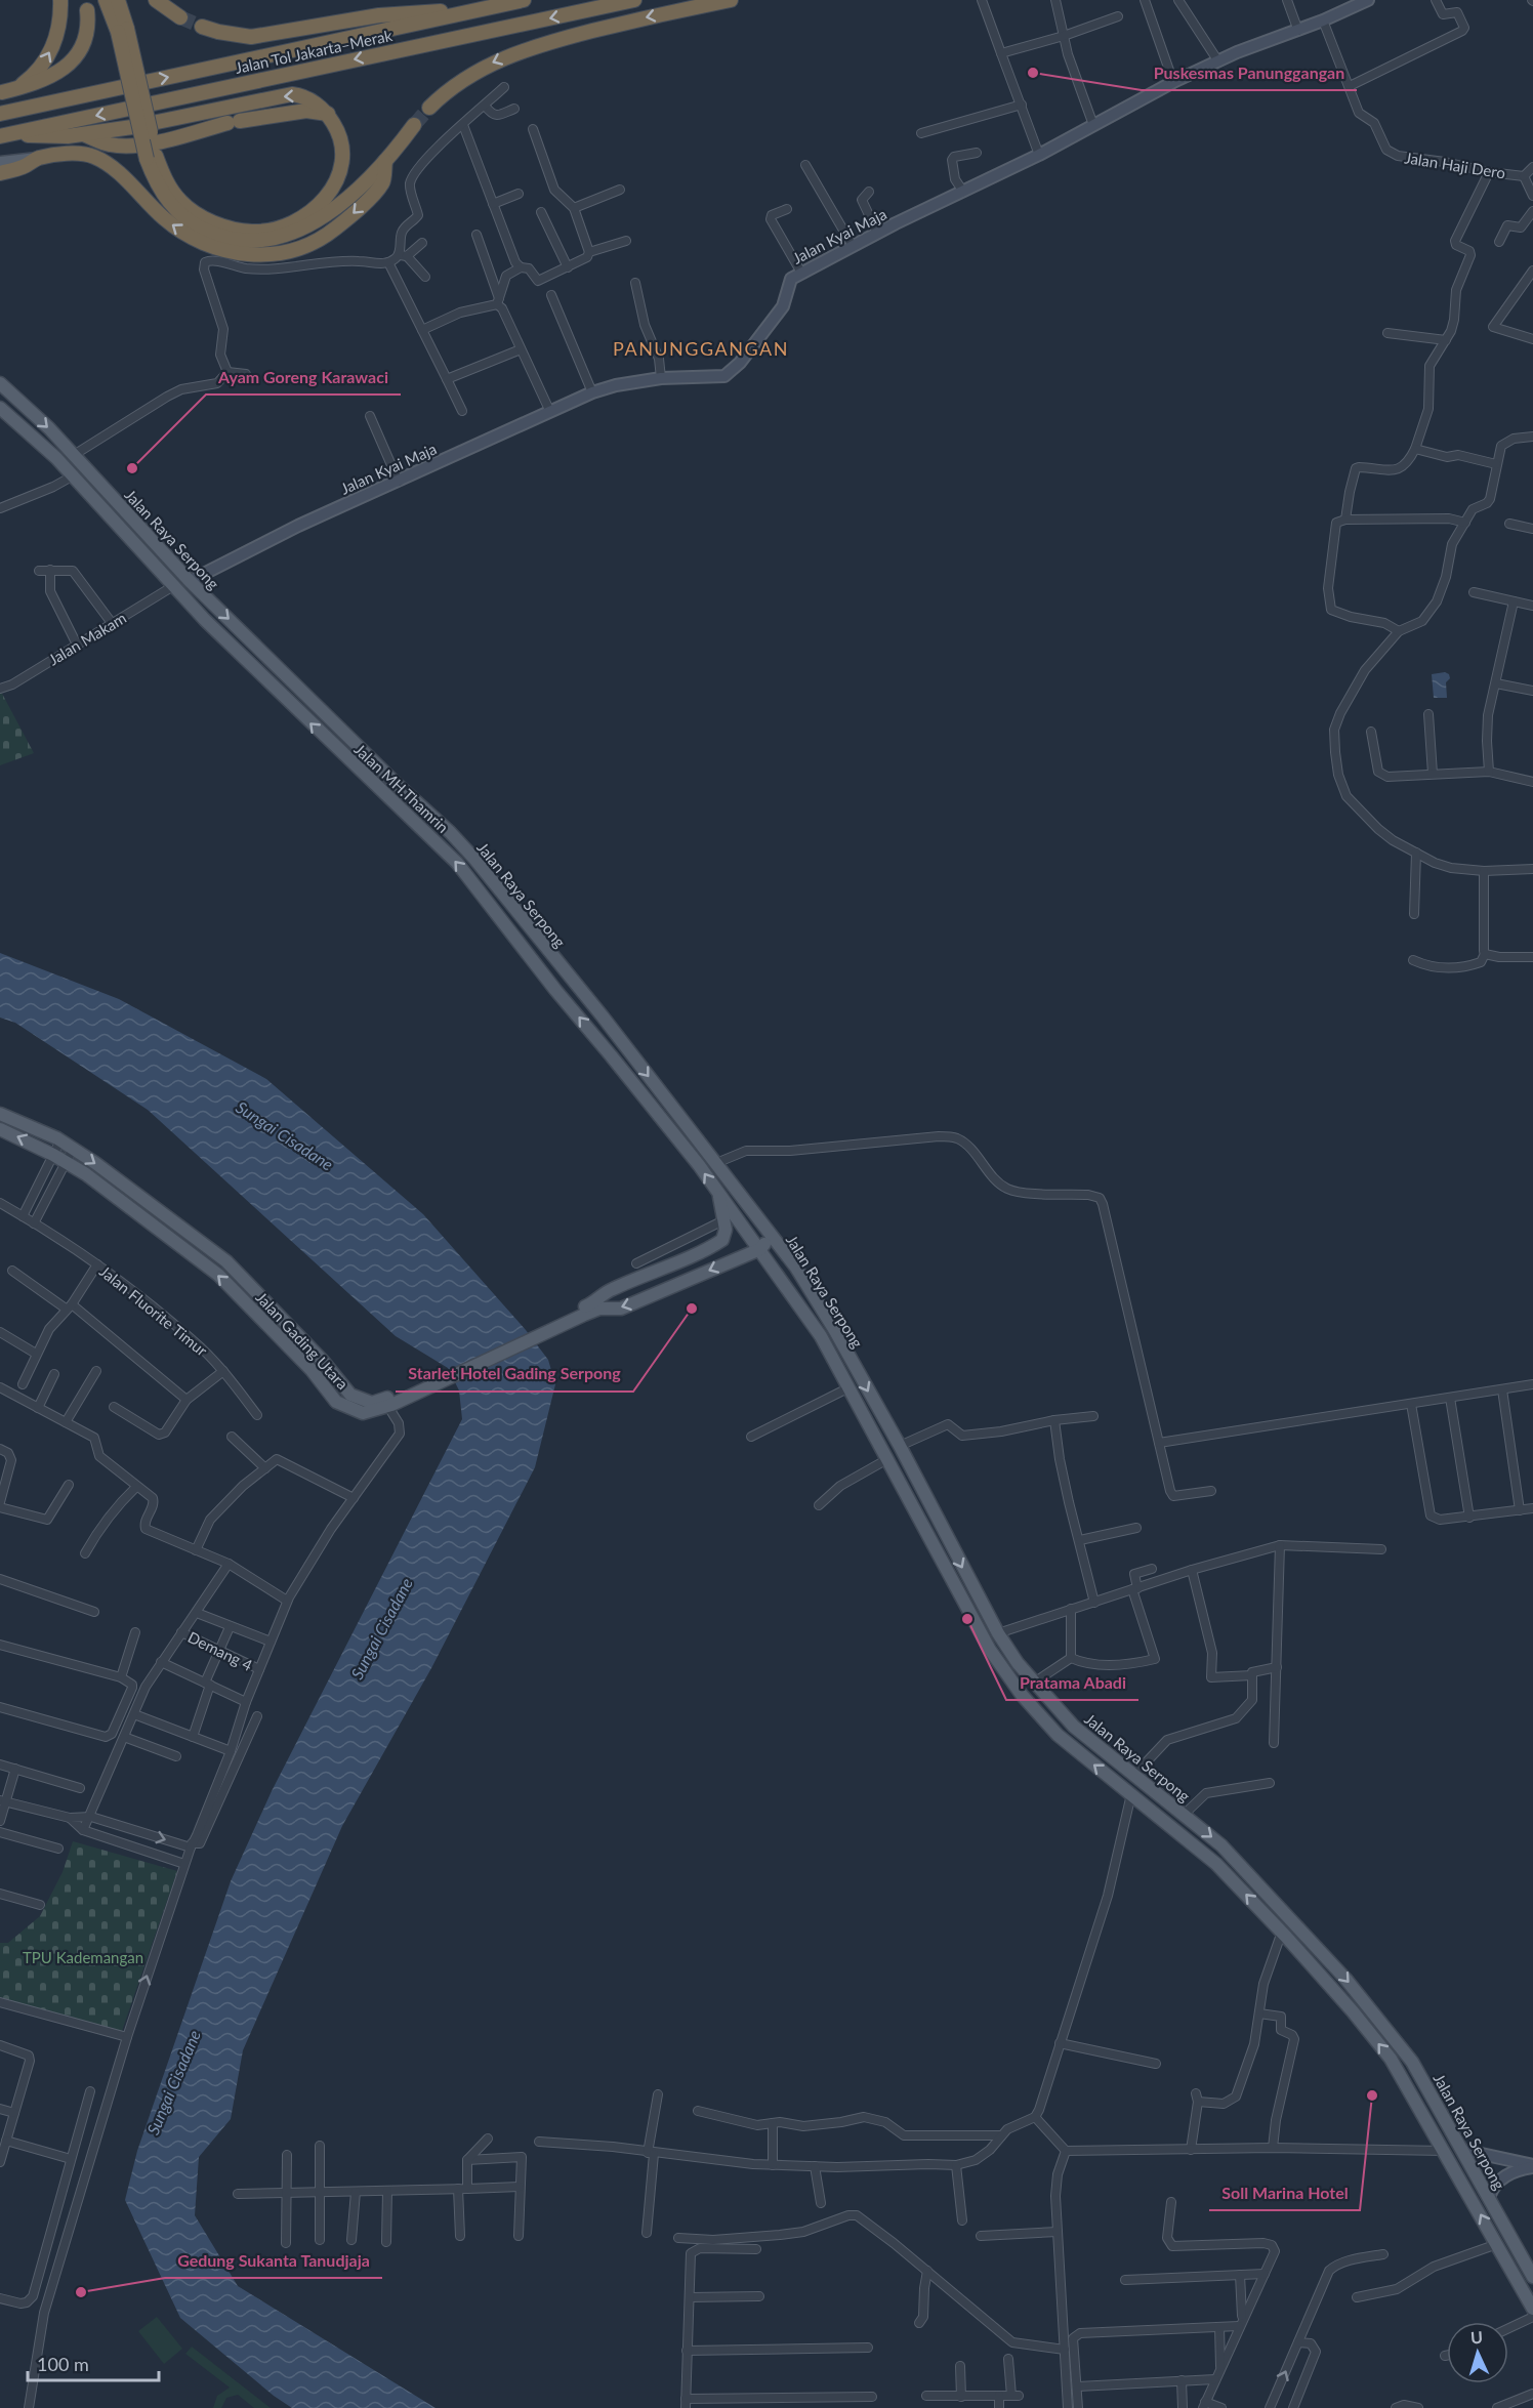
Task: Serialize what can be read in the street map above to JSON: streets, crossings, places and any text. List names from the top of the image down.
{
  "streets": {
    "highway": ["Jalan Tol Jakarta–Merak"],
    "main road": [
      "Jalan Kyai Maja",
      "Jalan Raya Serpong",
      "Jalan MH.Thamrin",
      "Jalan Gading Utara"
    ],
    "street": [
      "Jalan Haji Dero",
      "Jalan Makam",
      "Jalan Fluorite Timur",
      "Demang 4"
    ]
  },
  "crossings": [
    ["Jalan Haji Dero", "Jalan Kyai Maja"],
    ["Jalan Kyai Maja", "Jalan Raya Serpong"],
    ["Jalan Raya Serpong", "Jalan MH.Thamrin"],
    ["Jalan Raya Serpong", "Jalan Gading Utara"],
    ["Jalan Makam", "Jalan MH.Thamrin"]
  ],
  "one_way": ["Jalan MH.Thamrin"],
  "districts": ["PANUNGGANGAN"],
  "water": ["Sungai Cisadane"],
  "parks": ["TPU Kademangan"],
  "places": [
    "Puskesmas Panunggangan",
    "Ayam Goreng Karawaci",
    "Starlet Hotel Gading Serpong",
    "Pratama Abadi",
    "Soll Marina Hotel",
    "Gedung Sukanta Tanudjaja"
  ],
  "scale_bar": "100 m",
  "north": "top"
}
